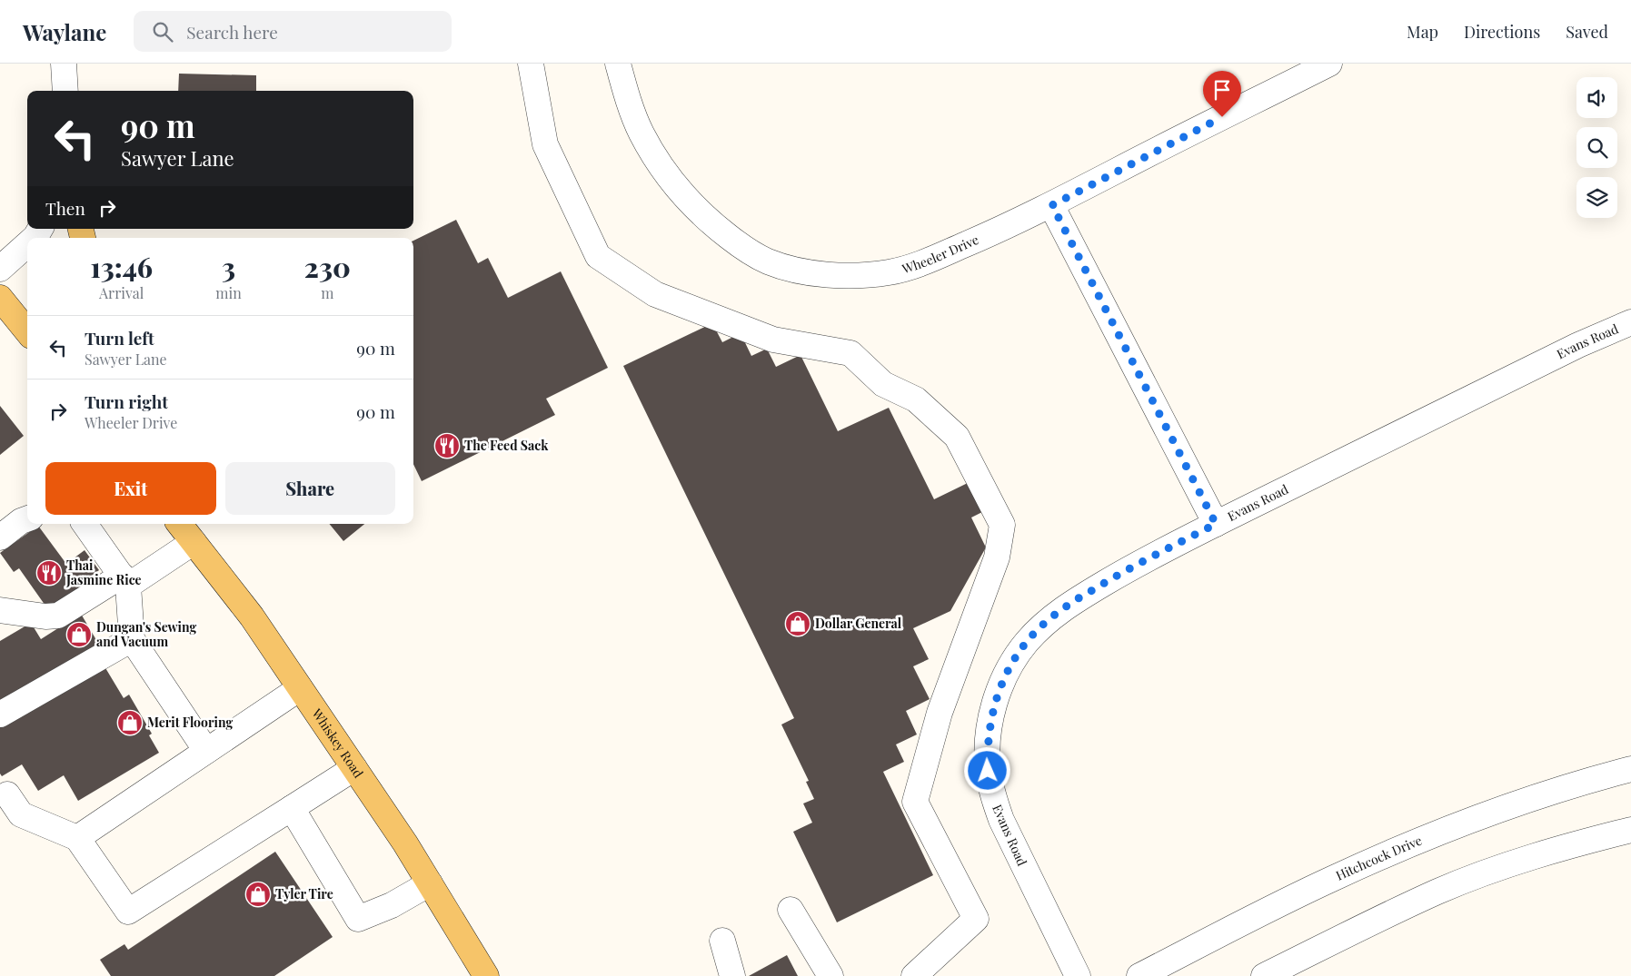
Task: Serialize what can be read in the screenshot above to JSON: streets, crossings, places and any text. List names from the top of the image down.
{
  "streets": {
    "main road": ["Whiskey Road"],
    "street": ["Wheeler Drive", "Evans Road", "Hitchcock Drive"]
  },
  "places": {
    "restaurant": ["The Feed Sack", "Thai Jasmine Rice"],
    "shop": [
      "Dollar General",
      "Dungan's Sewing and Vacuum",
      "Merit Flooring",
      "Tyler Tire"
    ]
  },
  "page": {
    "header": "Waylane",
    "search": "Search here",
    "nav": ["Map", "Directions", "Saved"],
    "turn": ["90 m", "Sawyer Lane"],
    "then": "Then",
    "eta": [
      "13:46",
      "Arrival",
      "3",
      "min",
      "230",
      "m"
    ],
    "list": [
      {
        "name": "Turn left",
        "note": "Sawyer Lane",
        "value": "90 m"
      },
      {
        "name": "Turn right",
        "note": "Wheeler Drive",
        "value": "90 m"
      }
    ],
    "buttons": ["Exit", "Share"]
  }
}
